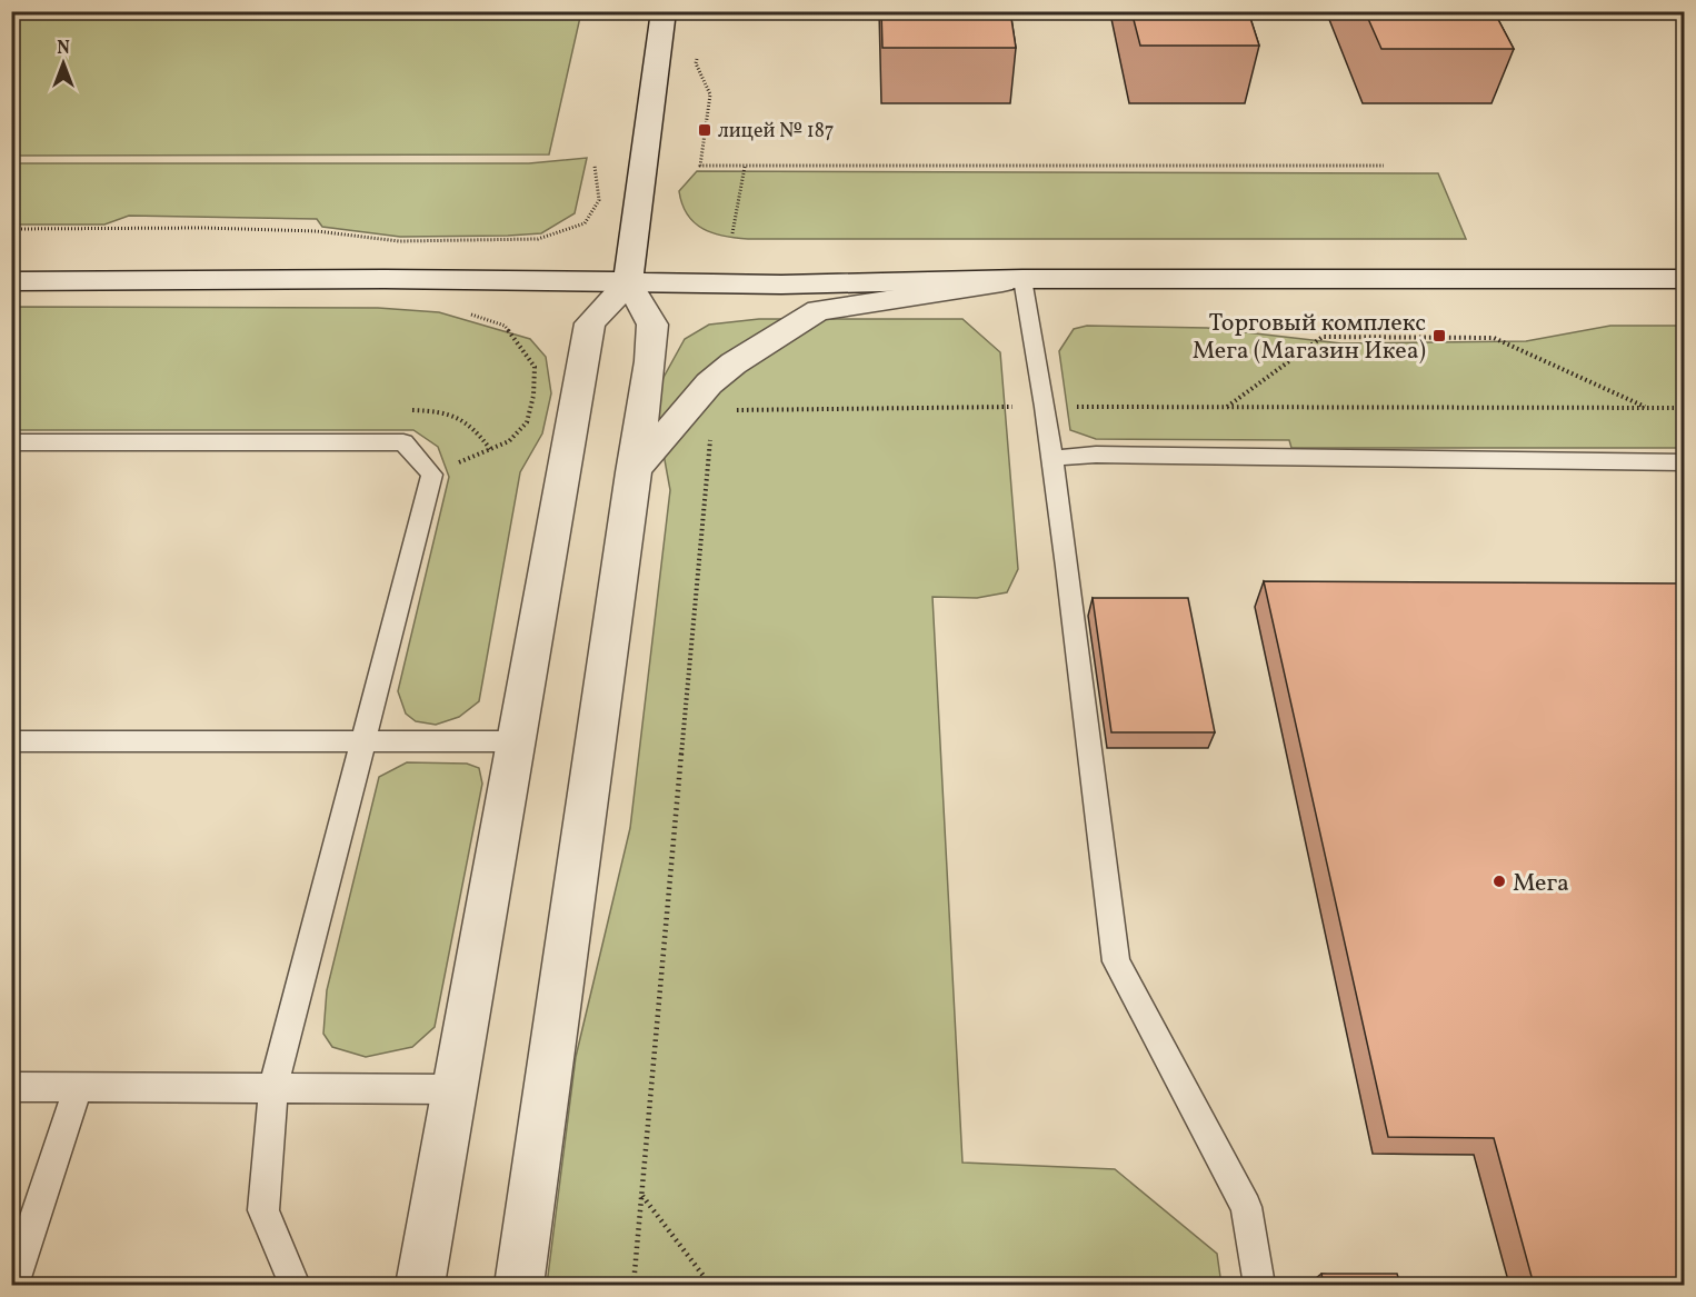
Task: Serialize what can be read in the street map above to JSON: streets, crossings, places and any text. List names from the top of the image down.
{
  "places": {
    "transit": ["лицей № 187", "Торговый комплекс Мега (Магазин Икеа)"],
    "other": ["Мега"]
  },
  "north": "top"
}
